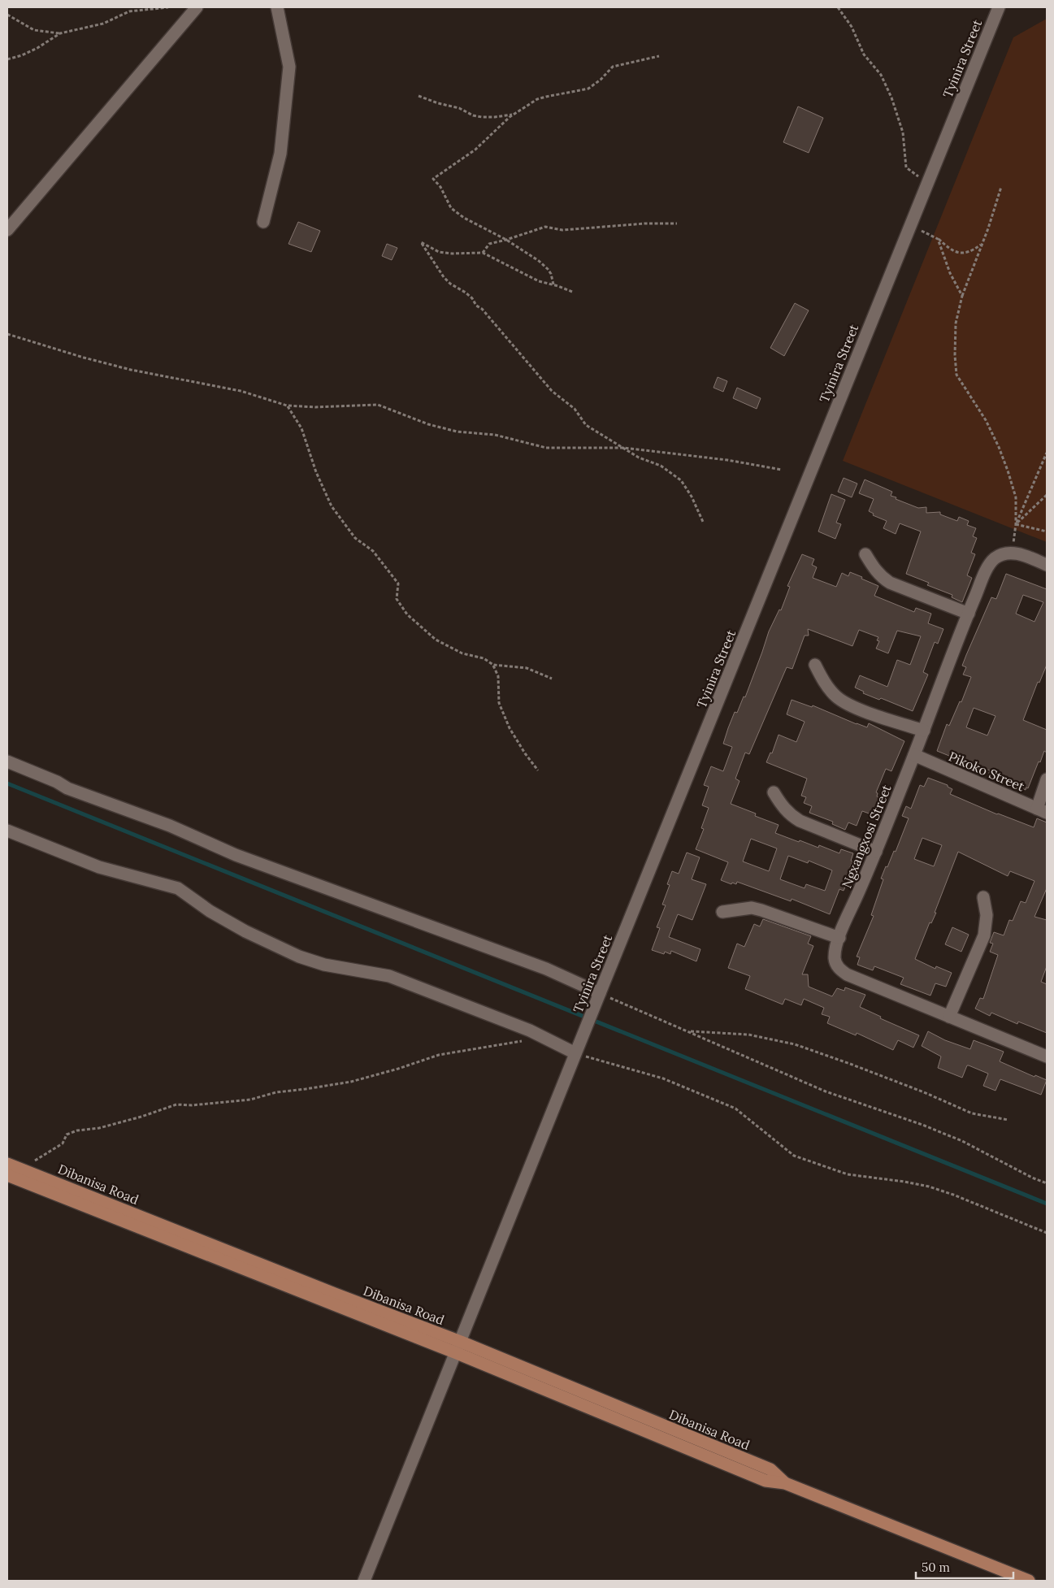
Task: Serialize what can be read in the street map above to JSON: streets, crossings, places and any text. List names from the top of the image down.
{
  "streets": {
    "main road": ["Dibanisa Road"],
    "street": ["Tyinira Street", "Pikoko Street", "Ngxangxosi Street"]
  },
  "crossings": [
    ["Tyinira Street", "Dibanisa Road"],
    ["Pikoko Street", "Ngxangxosi Street"]
  ],
  "scale_bar": "50 m"
}
